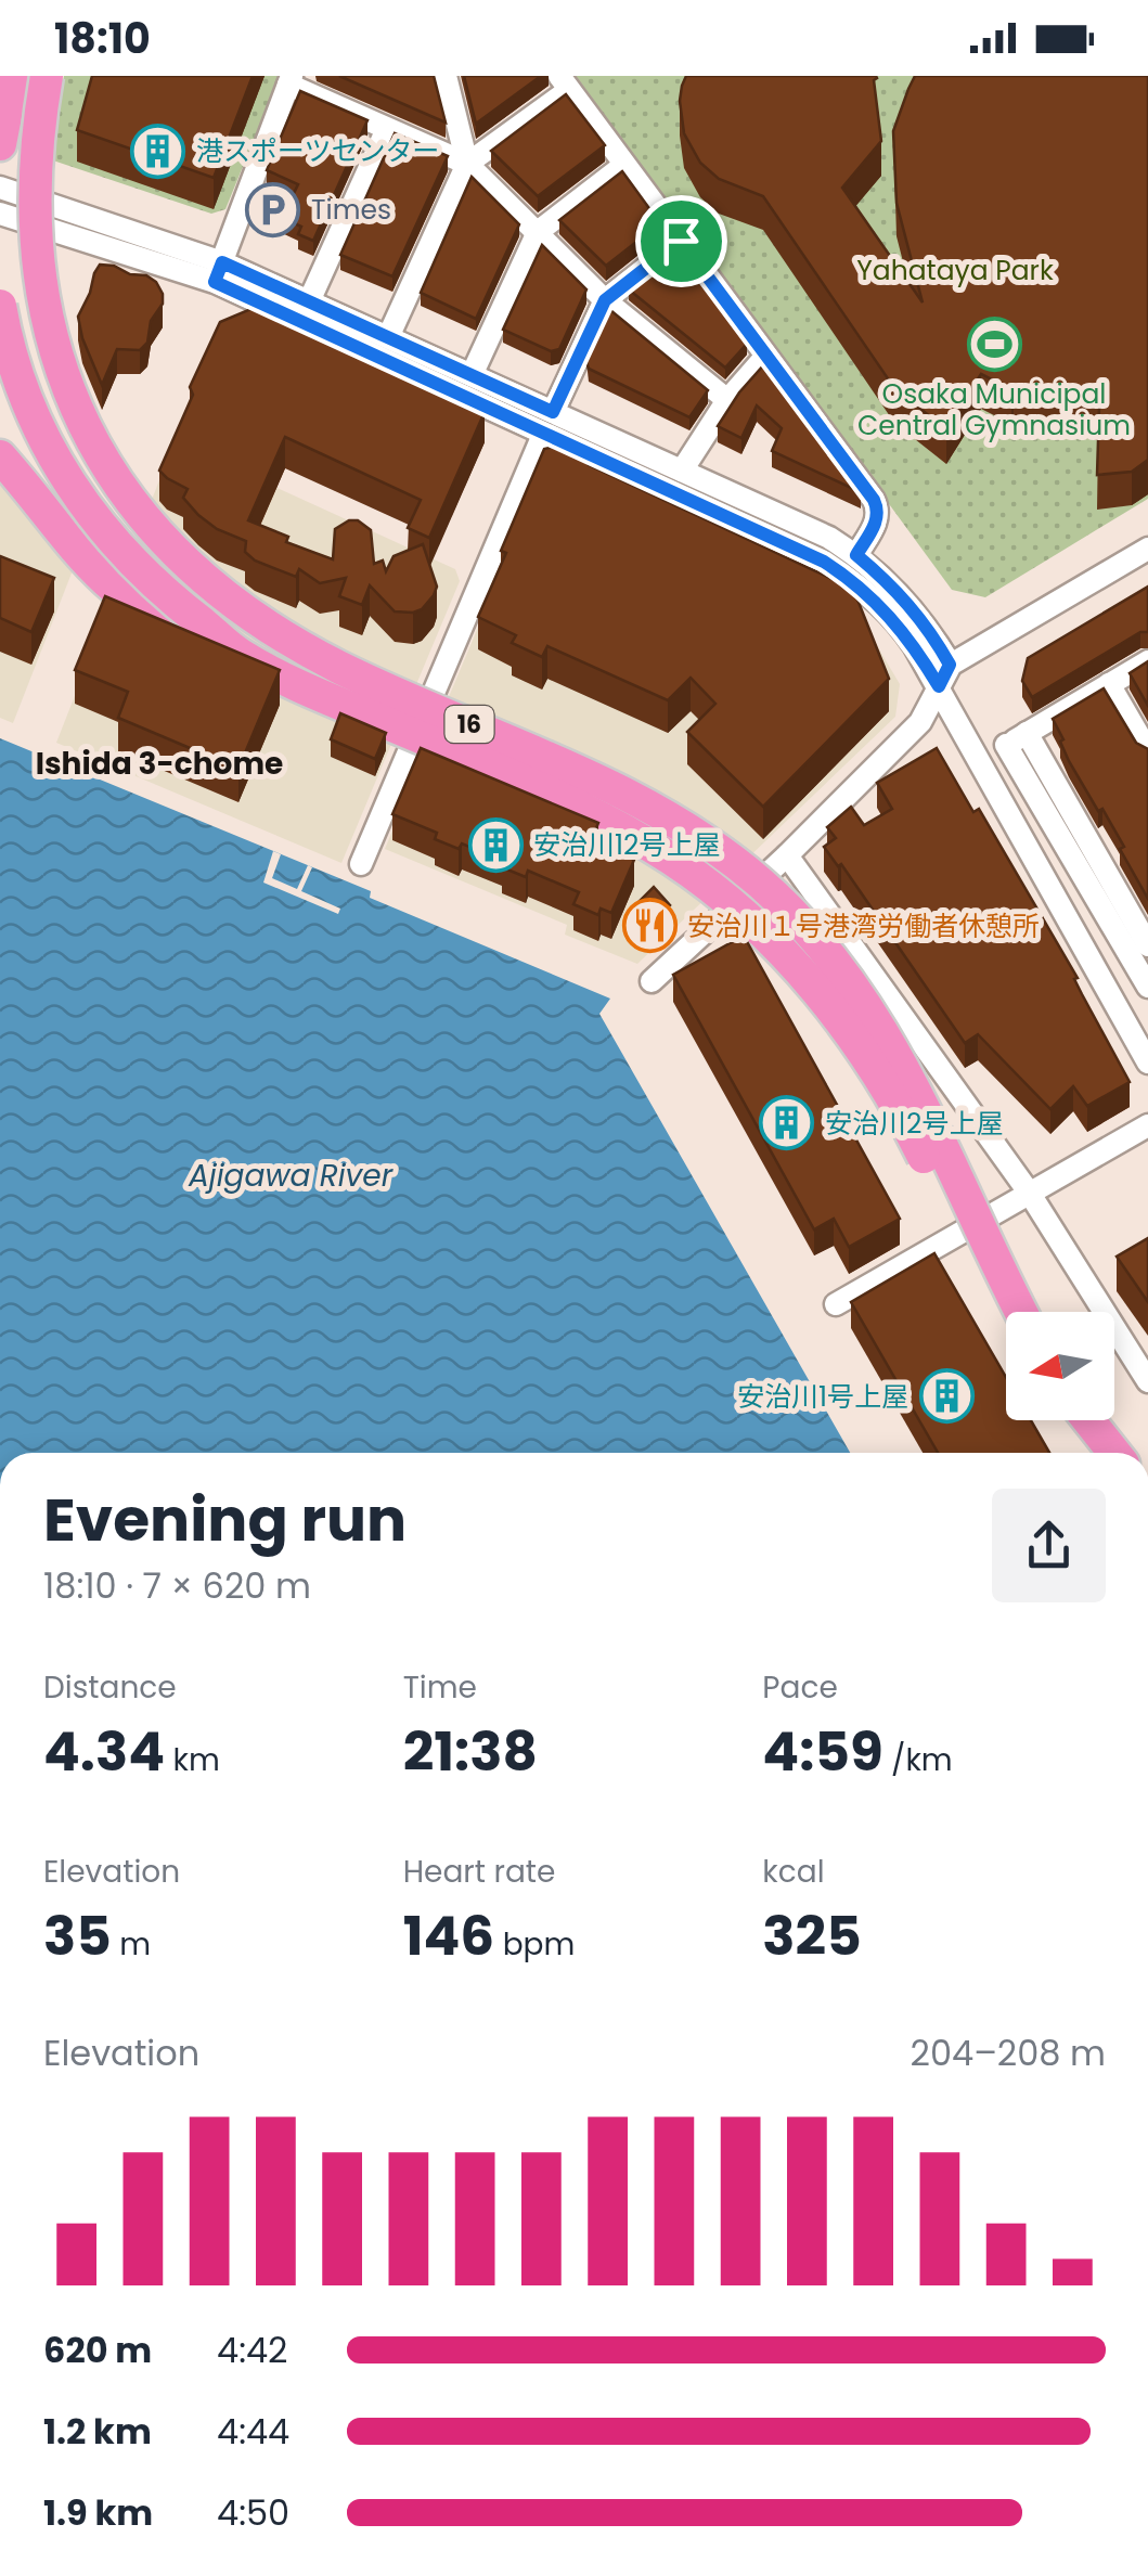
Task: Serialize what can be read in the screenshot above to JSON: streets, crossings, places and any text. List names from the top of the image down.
{
  "streets": {
    "highway": ["16"]
  },
  "districts": ["Ishida 3-chome"],
  "water": ["Ajigawa River"],
  "parks": ["Yahataya Park"],
  "places": {
    "building": [
      "港スポーツセンター",
      "安治川12号上屋",
      "安治川2号上屋",
      "安治川1号上屋"
    ],
    "parking": ["Times"],
    "sports": ["Osaka Municipal Central Gymnasium"],
    "restaurant": ["安治川１号港湾労働者休憩所"]
  },
  "north": "left",
  "page": {
    "status": "18:10",
    "heading": ["Evening run", "18:10 · 7 × 620 m"],
    "stats": [
      ["Distance", "4.34 km"],
      ["Time", "21:38"],
      ["Pace", "4:59 /km"],
      ["Elevation", "35 m"],
      ["Heart rate", "146 bpm"],
      ["kcal", "325"]
    ],
    "chart": ["Elevation", "204–208 m"],
    "list": [
      {
        "name": "620 m",
        "note": "4:42"
      },
      {
        "name": "1.2 km",
        "note": "4:44"
      },
      {
        "name": "1.9 km",
        "note": "4:50"
      }
    ]
  }
}
